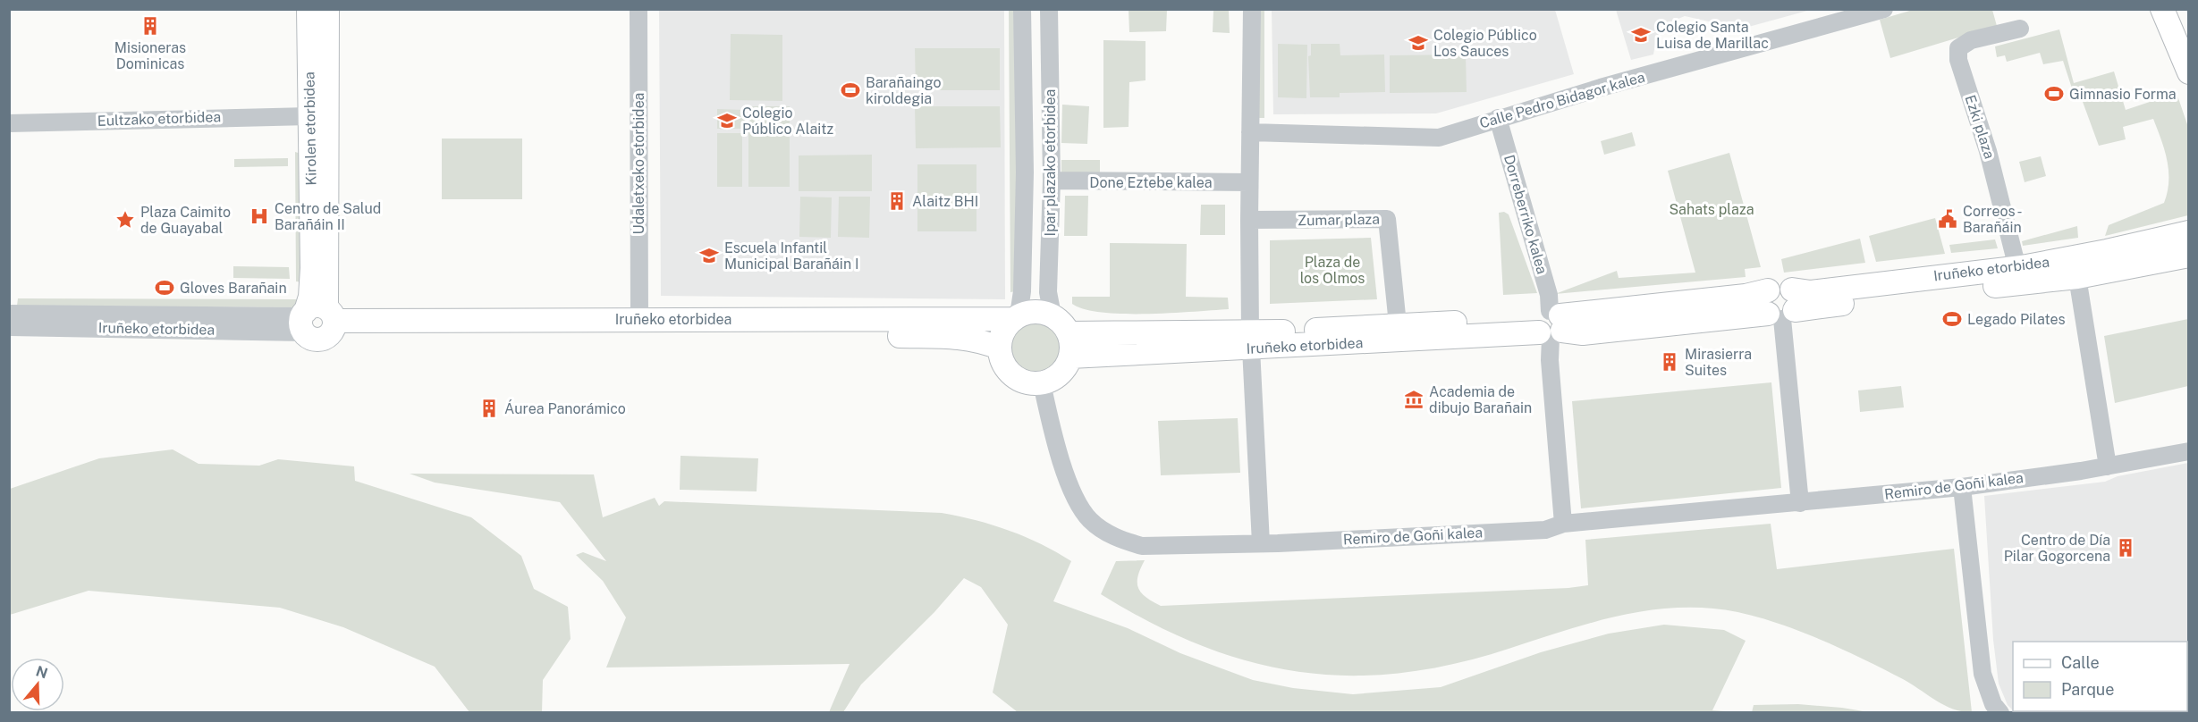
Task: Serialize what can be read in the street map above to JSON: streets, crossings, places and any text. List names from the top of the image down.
{
  "streets": {
    "main road": ["Kirolen etorbidea", "Iruñeko etorbidea"],
    "street": [
      "Calle Pedro Bidagor kalea",
      "Eultzako etorbidea",
      "Ezki plaza",
      "Ipar plazako etorbidea",
      "Udaletxeko etorbidea",
      "Done Eztebe kalea",
      "Dorreberriko kalea",
      "Zumar plaza",
      "Remiro de Goñi kalea"
    ]
  },
  "crossings": [
    ["Calle Pedro Bidagor kalea", "Dorreberriko kalea"],
    ["Eultzako etorbidea", "Kirolen etorbidea"],
    ["Ezki plaza", "Iruñeko etorbidea"],
    ["Kirolen etorbidea", "Iruñeko etorbidea"],
    ["Ipar plazako etorbidea", "Done Eztebe kalea"],
    ["Ipar plazako etorbidea", "Iruñeko etorbidea"],
    ["Ipar plazako etorbidea", "Remiro de Goñi kalea"],
    ["Udaletxeko etorbidea", "Iruñeko etorbidea"],
    ["Dorreberriko kalea", "Iruñeko etorbidea"],
    ["Zumar plaza", "Iruñeko etorbidea"],
    ["Iruñeko etorbidea", "Remiro de Goñi kalea"]
  ],
  "parks": ["Sahats plaza", "Plaza de los Olmos"],
  "places": {
    "building": [
      "Misioneras Dominicas",
      "Alaitz BHI",
      "Mirasierra Suites",
      "Áurea Panorámico",
      "Centro de Día Pilar Gogorcena"
    ],
    "school or university": [
      "Colegio Santa Luisa de Marillac",
      "Colegio Público Los Sauces",
      "Colegio Público Alaitz",
      "Escuela Infantil Municipal Barañáin I"
    ],
    "sports": [
      "Barañaingo kiroldegia",
      "Gimnasio Forma",
      "Gloves Barañain",
      "Legado Pilates"
    ],
    "hospital": ["Centro de Salud Barañáin II"],
    "public building": ["Correos - Barañáin"],
    "place": ["Plaza Caimito de Guayabal"],
    "museum": ["Academia de dibujo Barañain"]
  },
  "legend": ["Calle", "Parque"],
  "north": "top"
}
